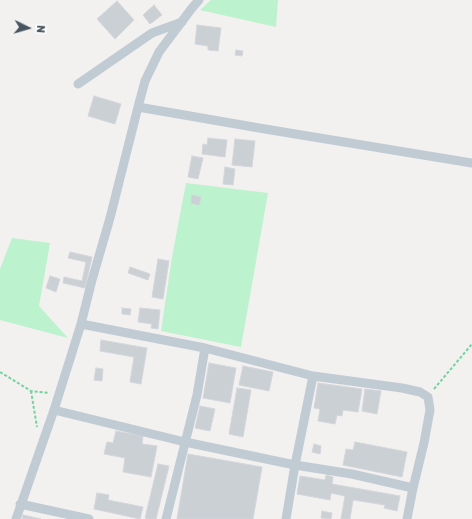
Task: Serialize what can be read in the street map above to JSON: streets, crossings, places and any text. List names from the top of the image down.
{
  "north": "right"
}
